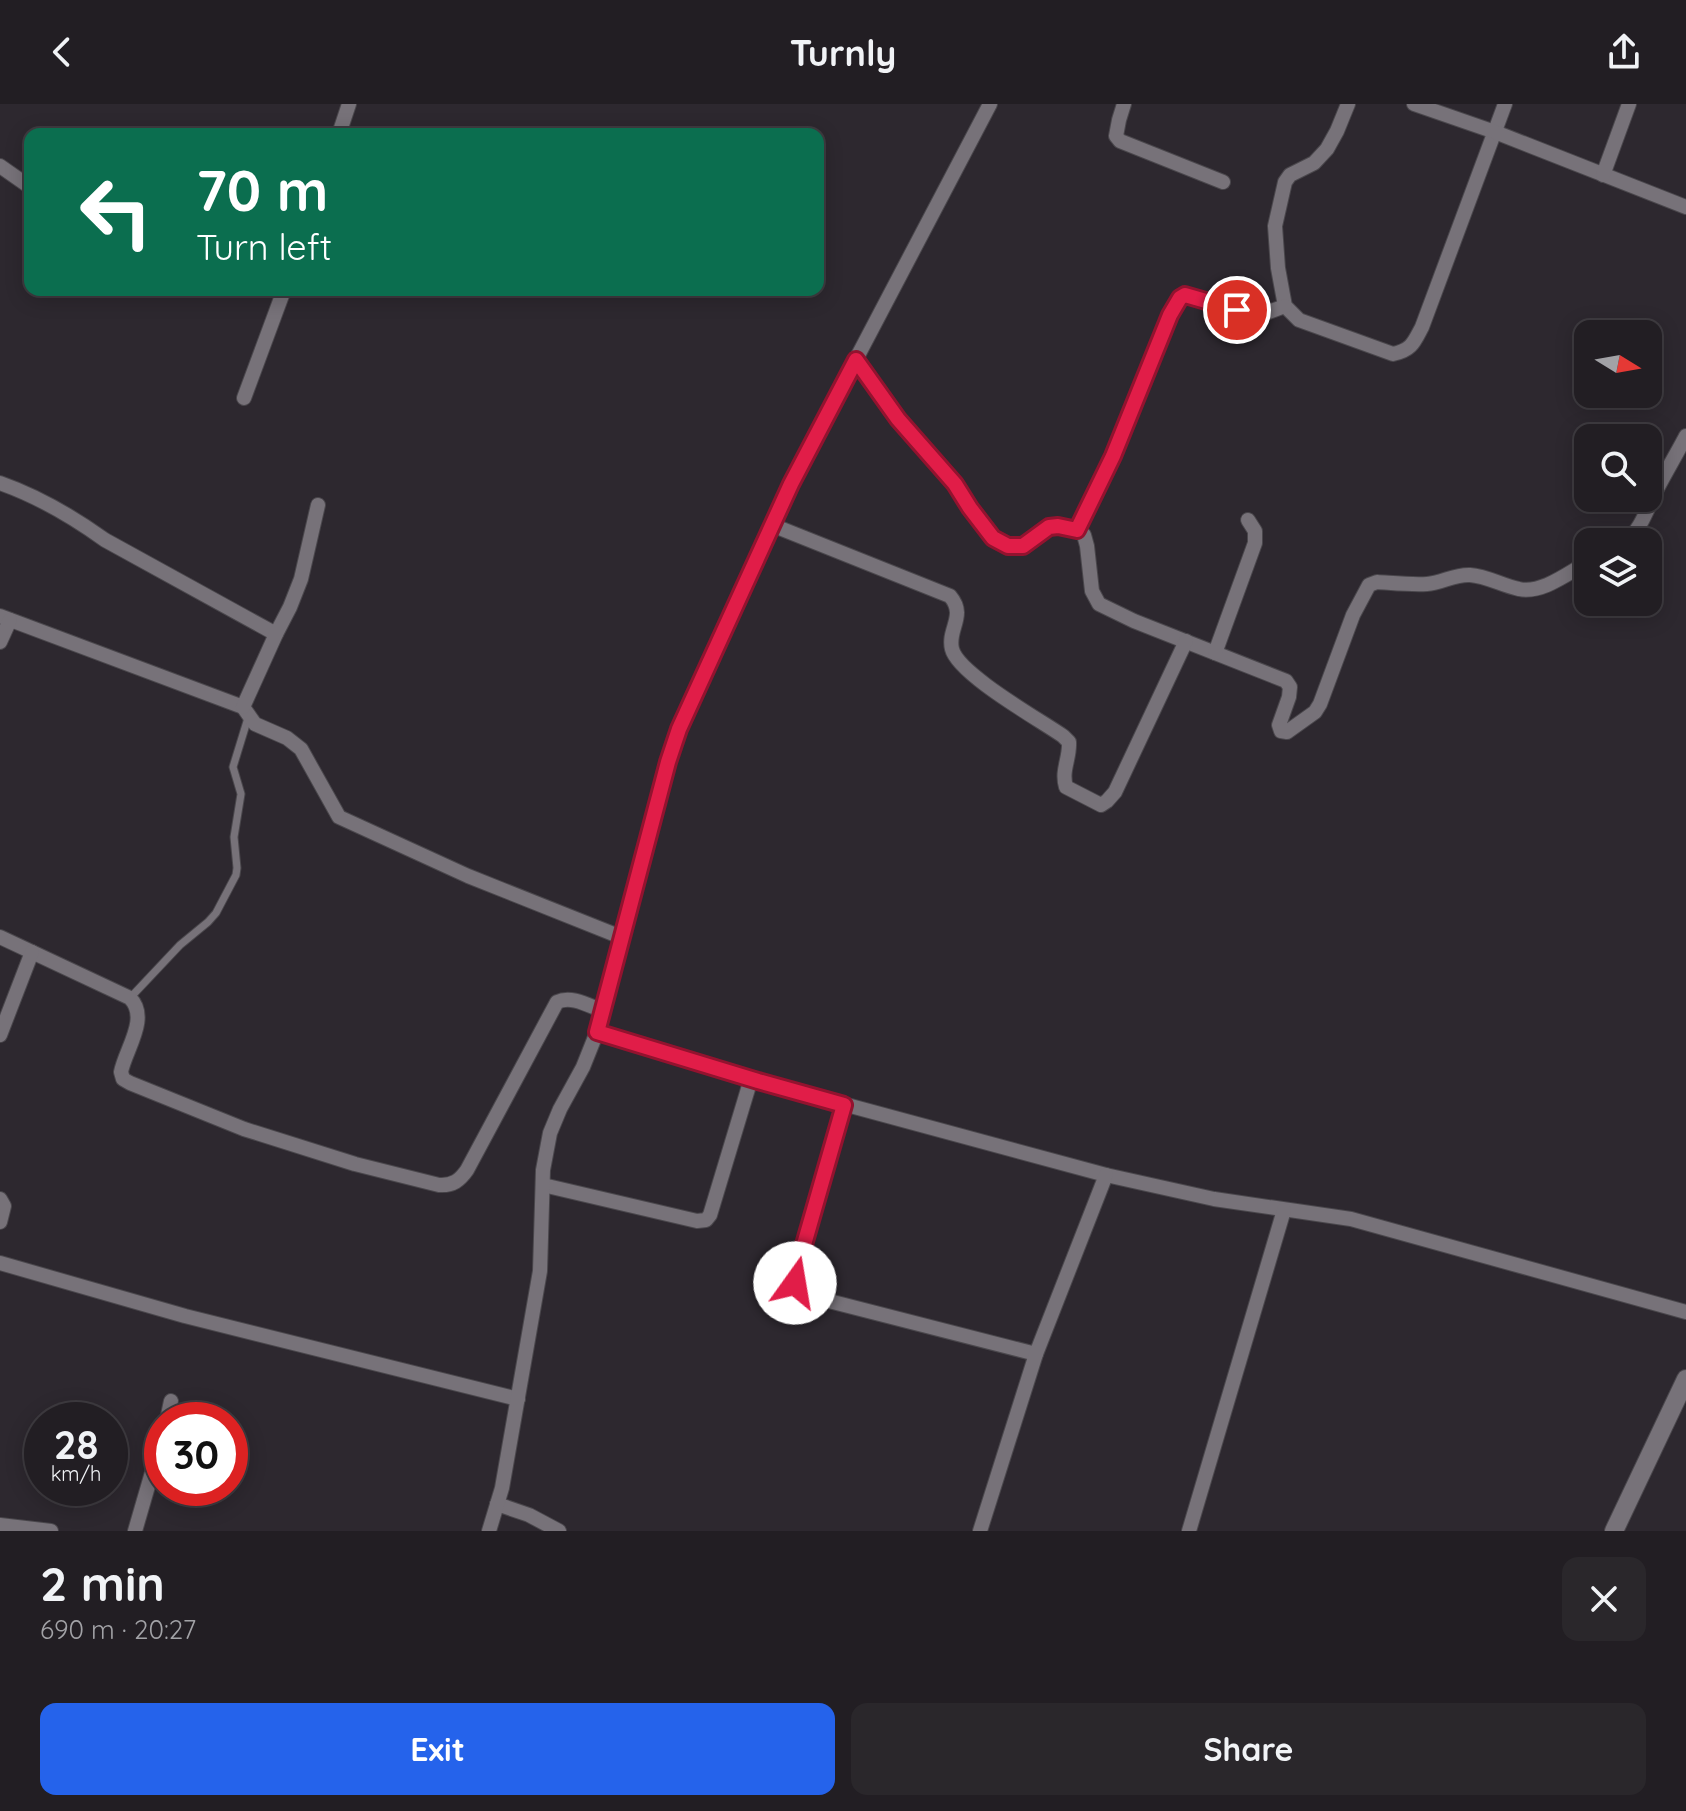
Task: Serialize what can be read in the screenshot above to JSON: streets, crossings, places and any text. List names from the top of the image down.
{
  "north": "right",
  "page": {
    "header": "Turnly",
    "turn": ["70 m", "Turn left"],
    "speed": "28 km/h",
    "limit": "30",
    "heading": ["2 min", "690 m · 20:27"],
    "buttons": ["Exit", "Share"]
  }
}
